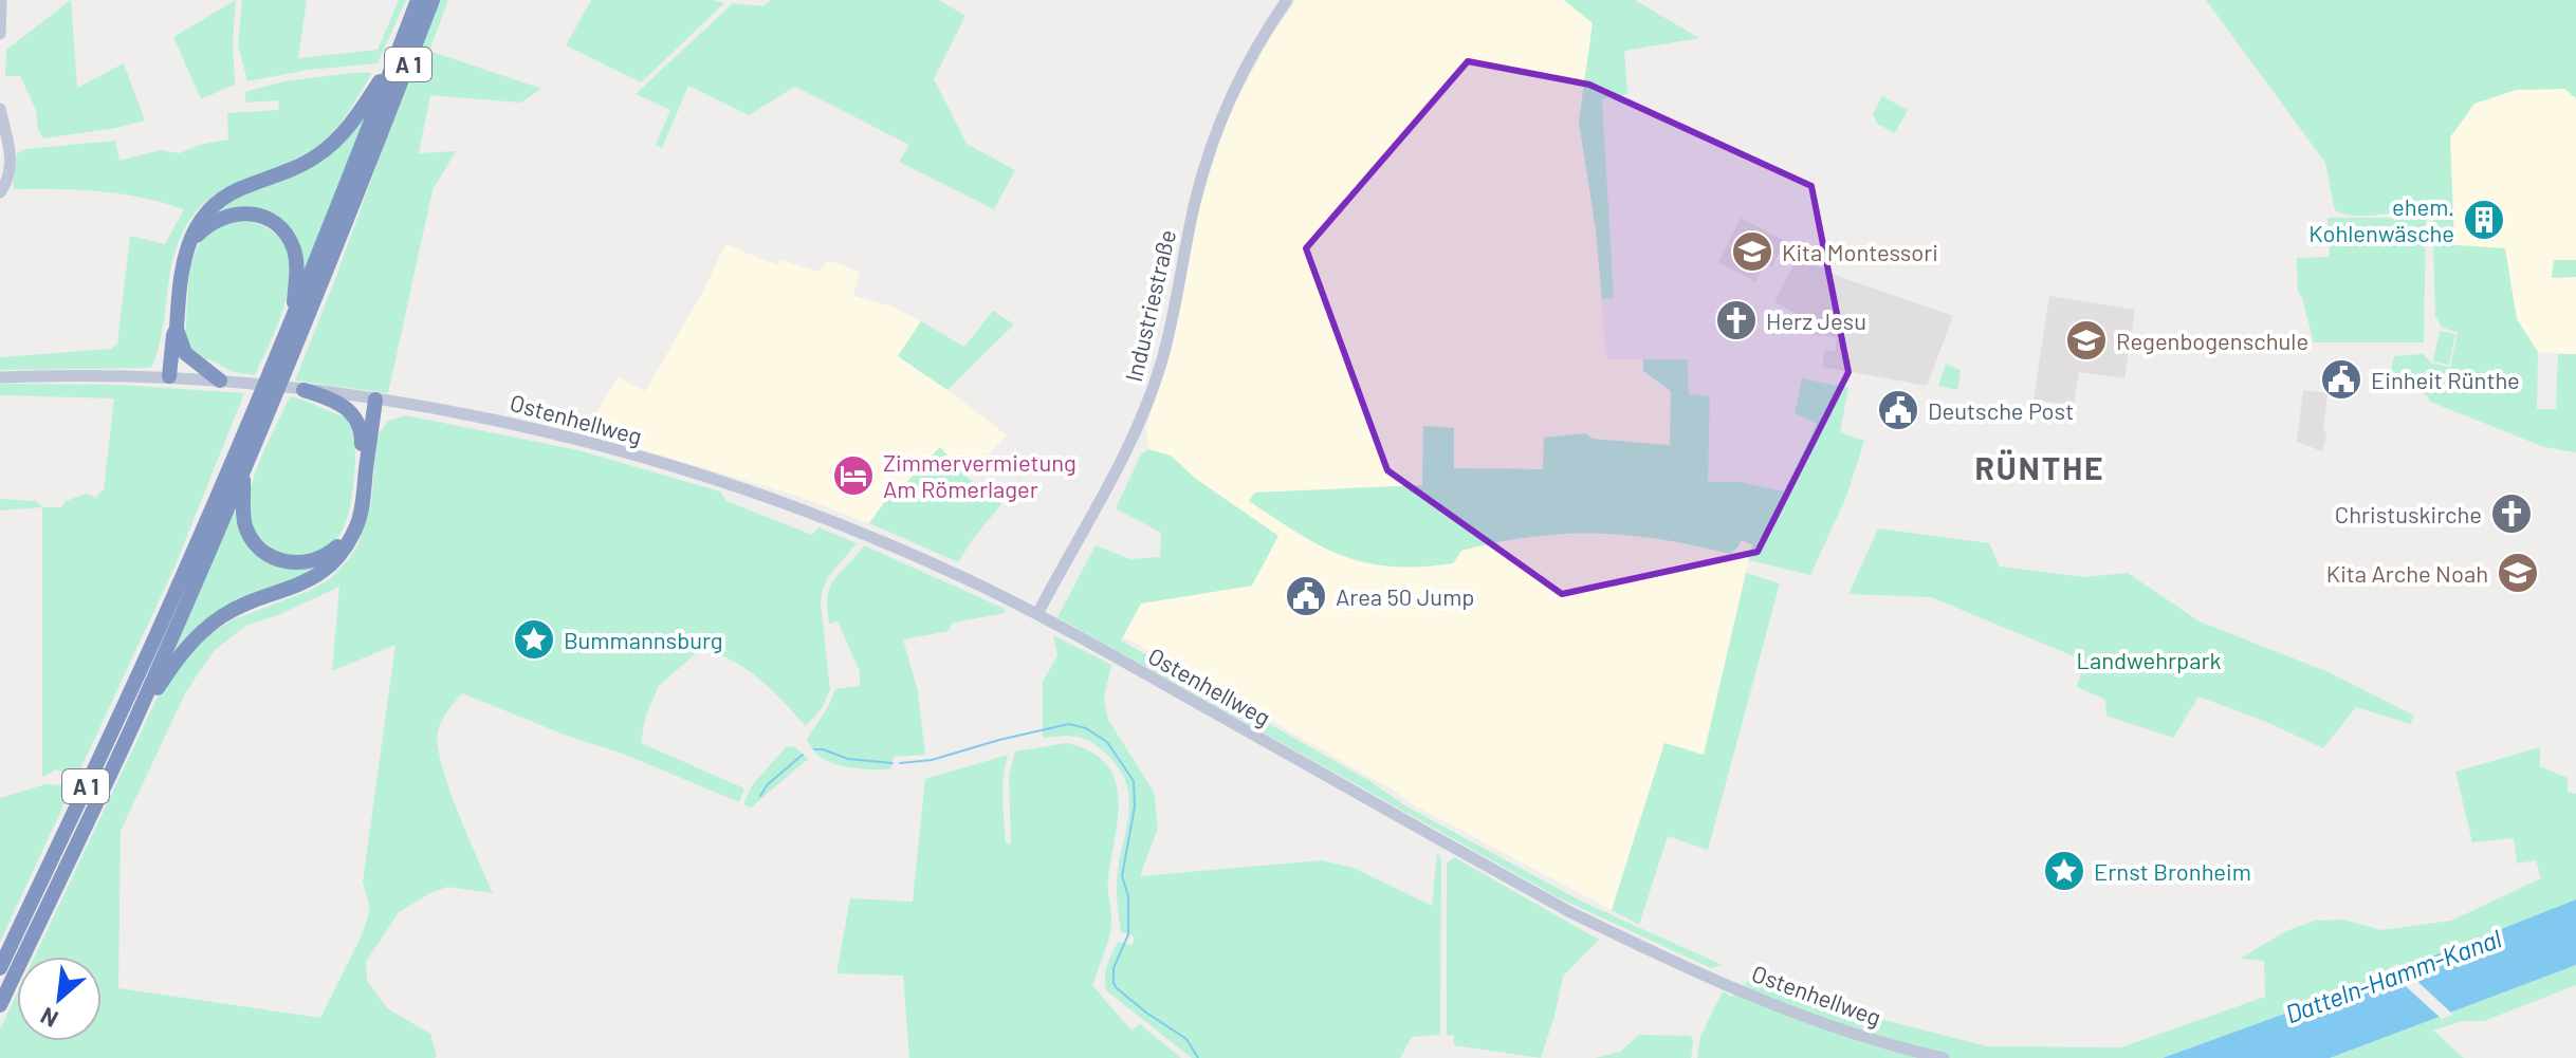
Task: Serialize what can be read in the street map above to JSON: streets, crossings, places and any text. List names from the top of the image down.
{
  "streets": {
    "highway": ["A 1"],
    "main road": ["Industriestraße", "Ostenhellweg"]
  },
  "crossings": [
    ["Industriestraße", "Ostenhellweg"]
  ],
  "districts": ["RÜNTHE"],
  "water": ["Datteln-Hamm-Kanal"],
  "parks": ["Landwehrpark"],
  "places": {
    "building": ["ehem. Kohlenwäsche"],
    "school or university": ["Kita Montessori", "Regenbogenschule", "Kita Arche Noah"],
    "church": ["Herz Jesu", "Christuskirche"],
    "public building": ["Einheit Rünthe", "Deutsche Post", "Area 50 Jump"],
    "hotel": ["Zimmervermietung Am Römerlager"],
    "place": ["Bummannsburg", "Ernst Bronheim"]
  },
  "north": "bottom left"
}
